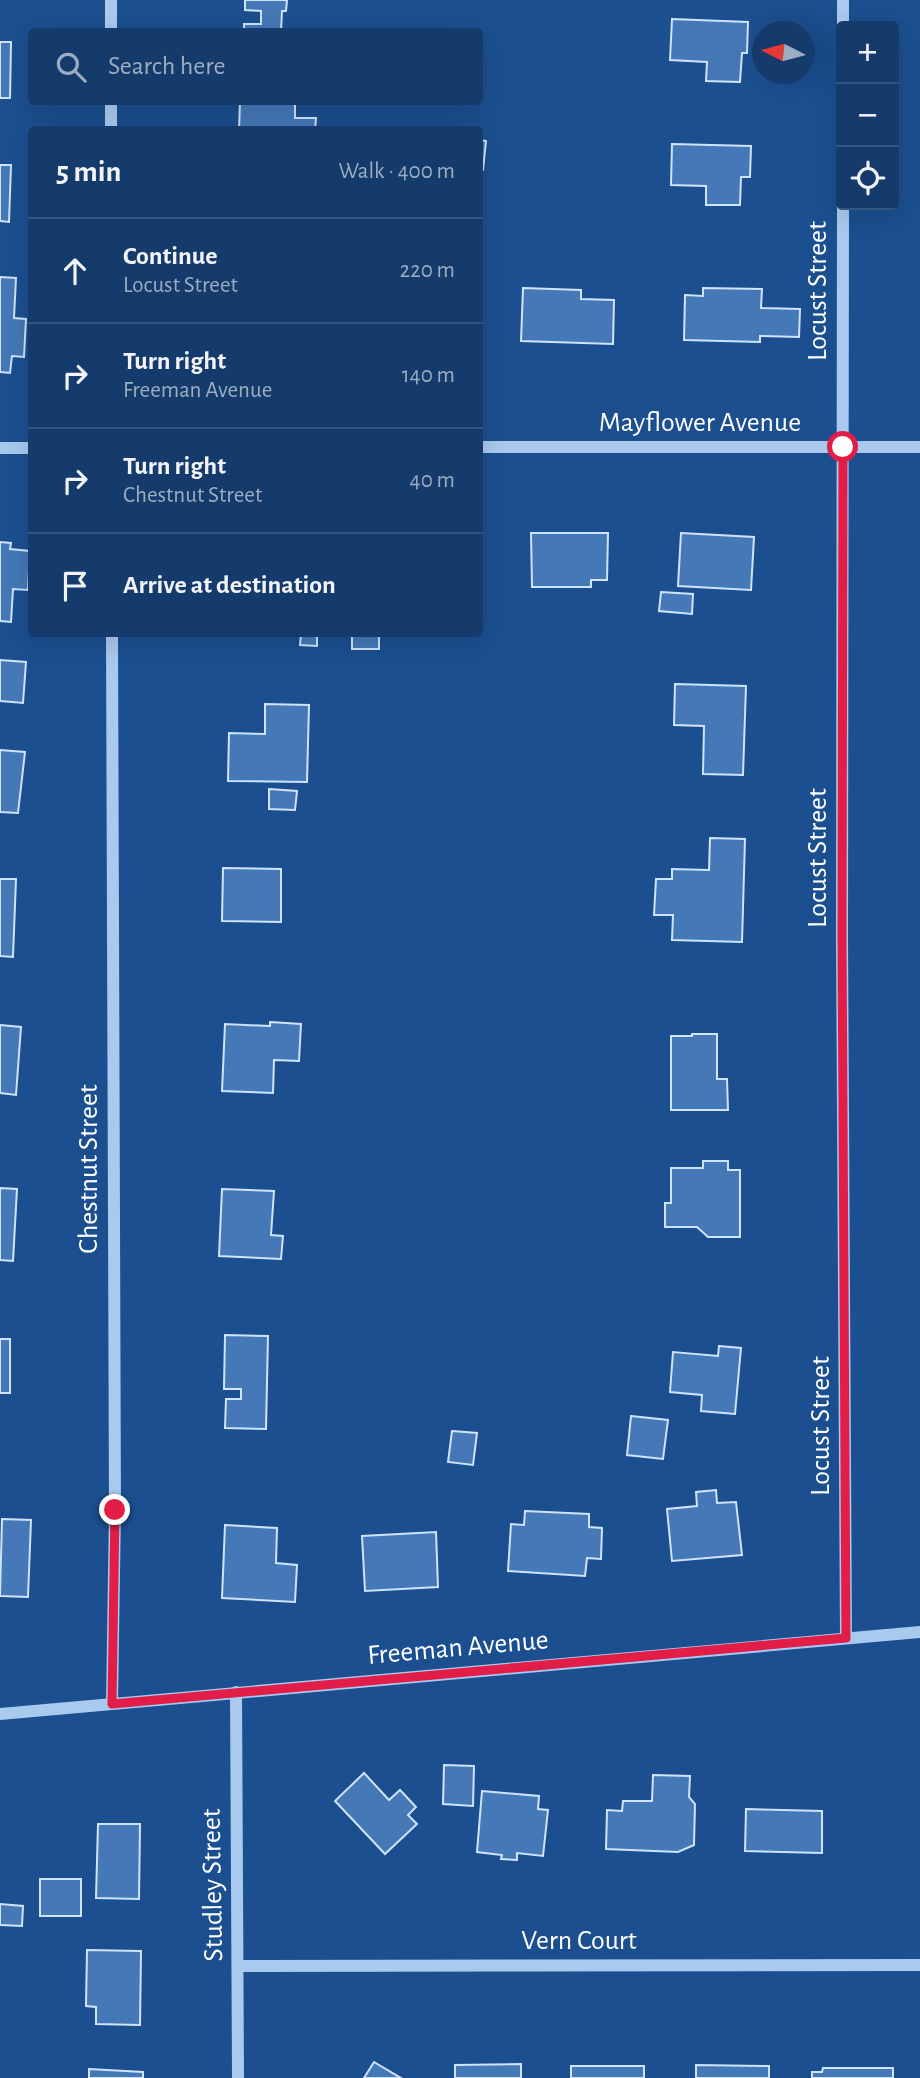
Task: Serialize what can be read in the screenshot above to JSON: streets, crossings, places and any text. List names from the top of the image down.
{
  "streets": {
    "street": [
      "Locust Street",
      "Mayflower Avenue",
      "Chestnut Street",
      "Freeman Avenue",
      "Studley Street",
      "Vern Court"
    ]
  },
  "crossings": [
    ["Locust Street", "Mayflower Avenue"],
    ["Locust Street", "Freeman Avenue"],
    ["Chestnut Street", "Freeman Avenue"],
    ["Freeman Avenue", "Studley Street"],
    ["Studley Street", "Vern Court"]
  ],
  "north": "left",
  "page": {
    "map_buttons": ["+", "−"],
    "search": "Search here",
    "heading": ["5 min", "Walk · 400 m"],
    "list": [
      ["Continue", "Locust Street", "220 m"],
      ["Turn right", "Freeman Avenue", "140 m"],
      ["Turn right", "Chestnut Street", "40 m"],
      "Arrive at destination"
    ]
  }
}
